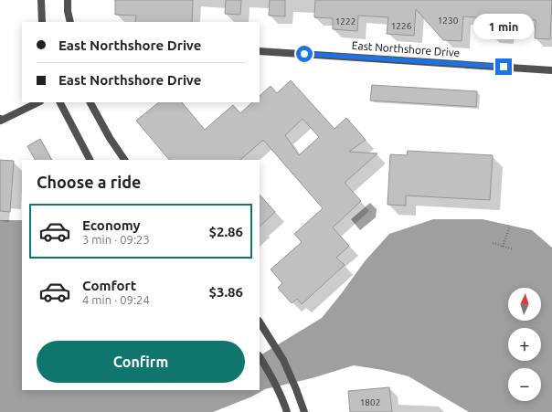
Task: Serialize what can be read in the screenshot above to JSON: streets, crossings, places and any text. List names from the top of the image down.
{
  "streets": {
    "street": ["East Northshore Drive"]
  },
  "house_numbers": [
    "1230",
    "1222",
    "1226",
    "1802"
  ],
  "north": "top",
  "page": {
    "bubble": "1 min",
    "banner": ["East Northshore Drive", "East Northshore Drive"],
    "heading": "Choose a ride",
    "list": [
      {
        "name": "Economy",
        "note": "3 min · 09:23",
        "value": "$2.86"
      },
      {
        "name": "Comfort",
        "note": "4 min · 09:24",
        "value": "$3.86"
      }
    ],
    "map_buttons": ["+", "−"],
    "buttons": "Confirm"
  }
}
